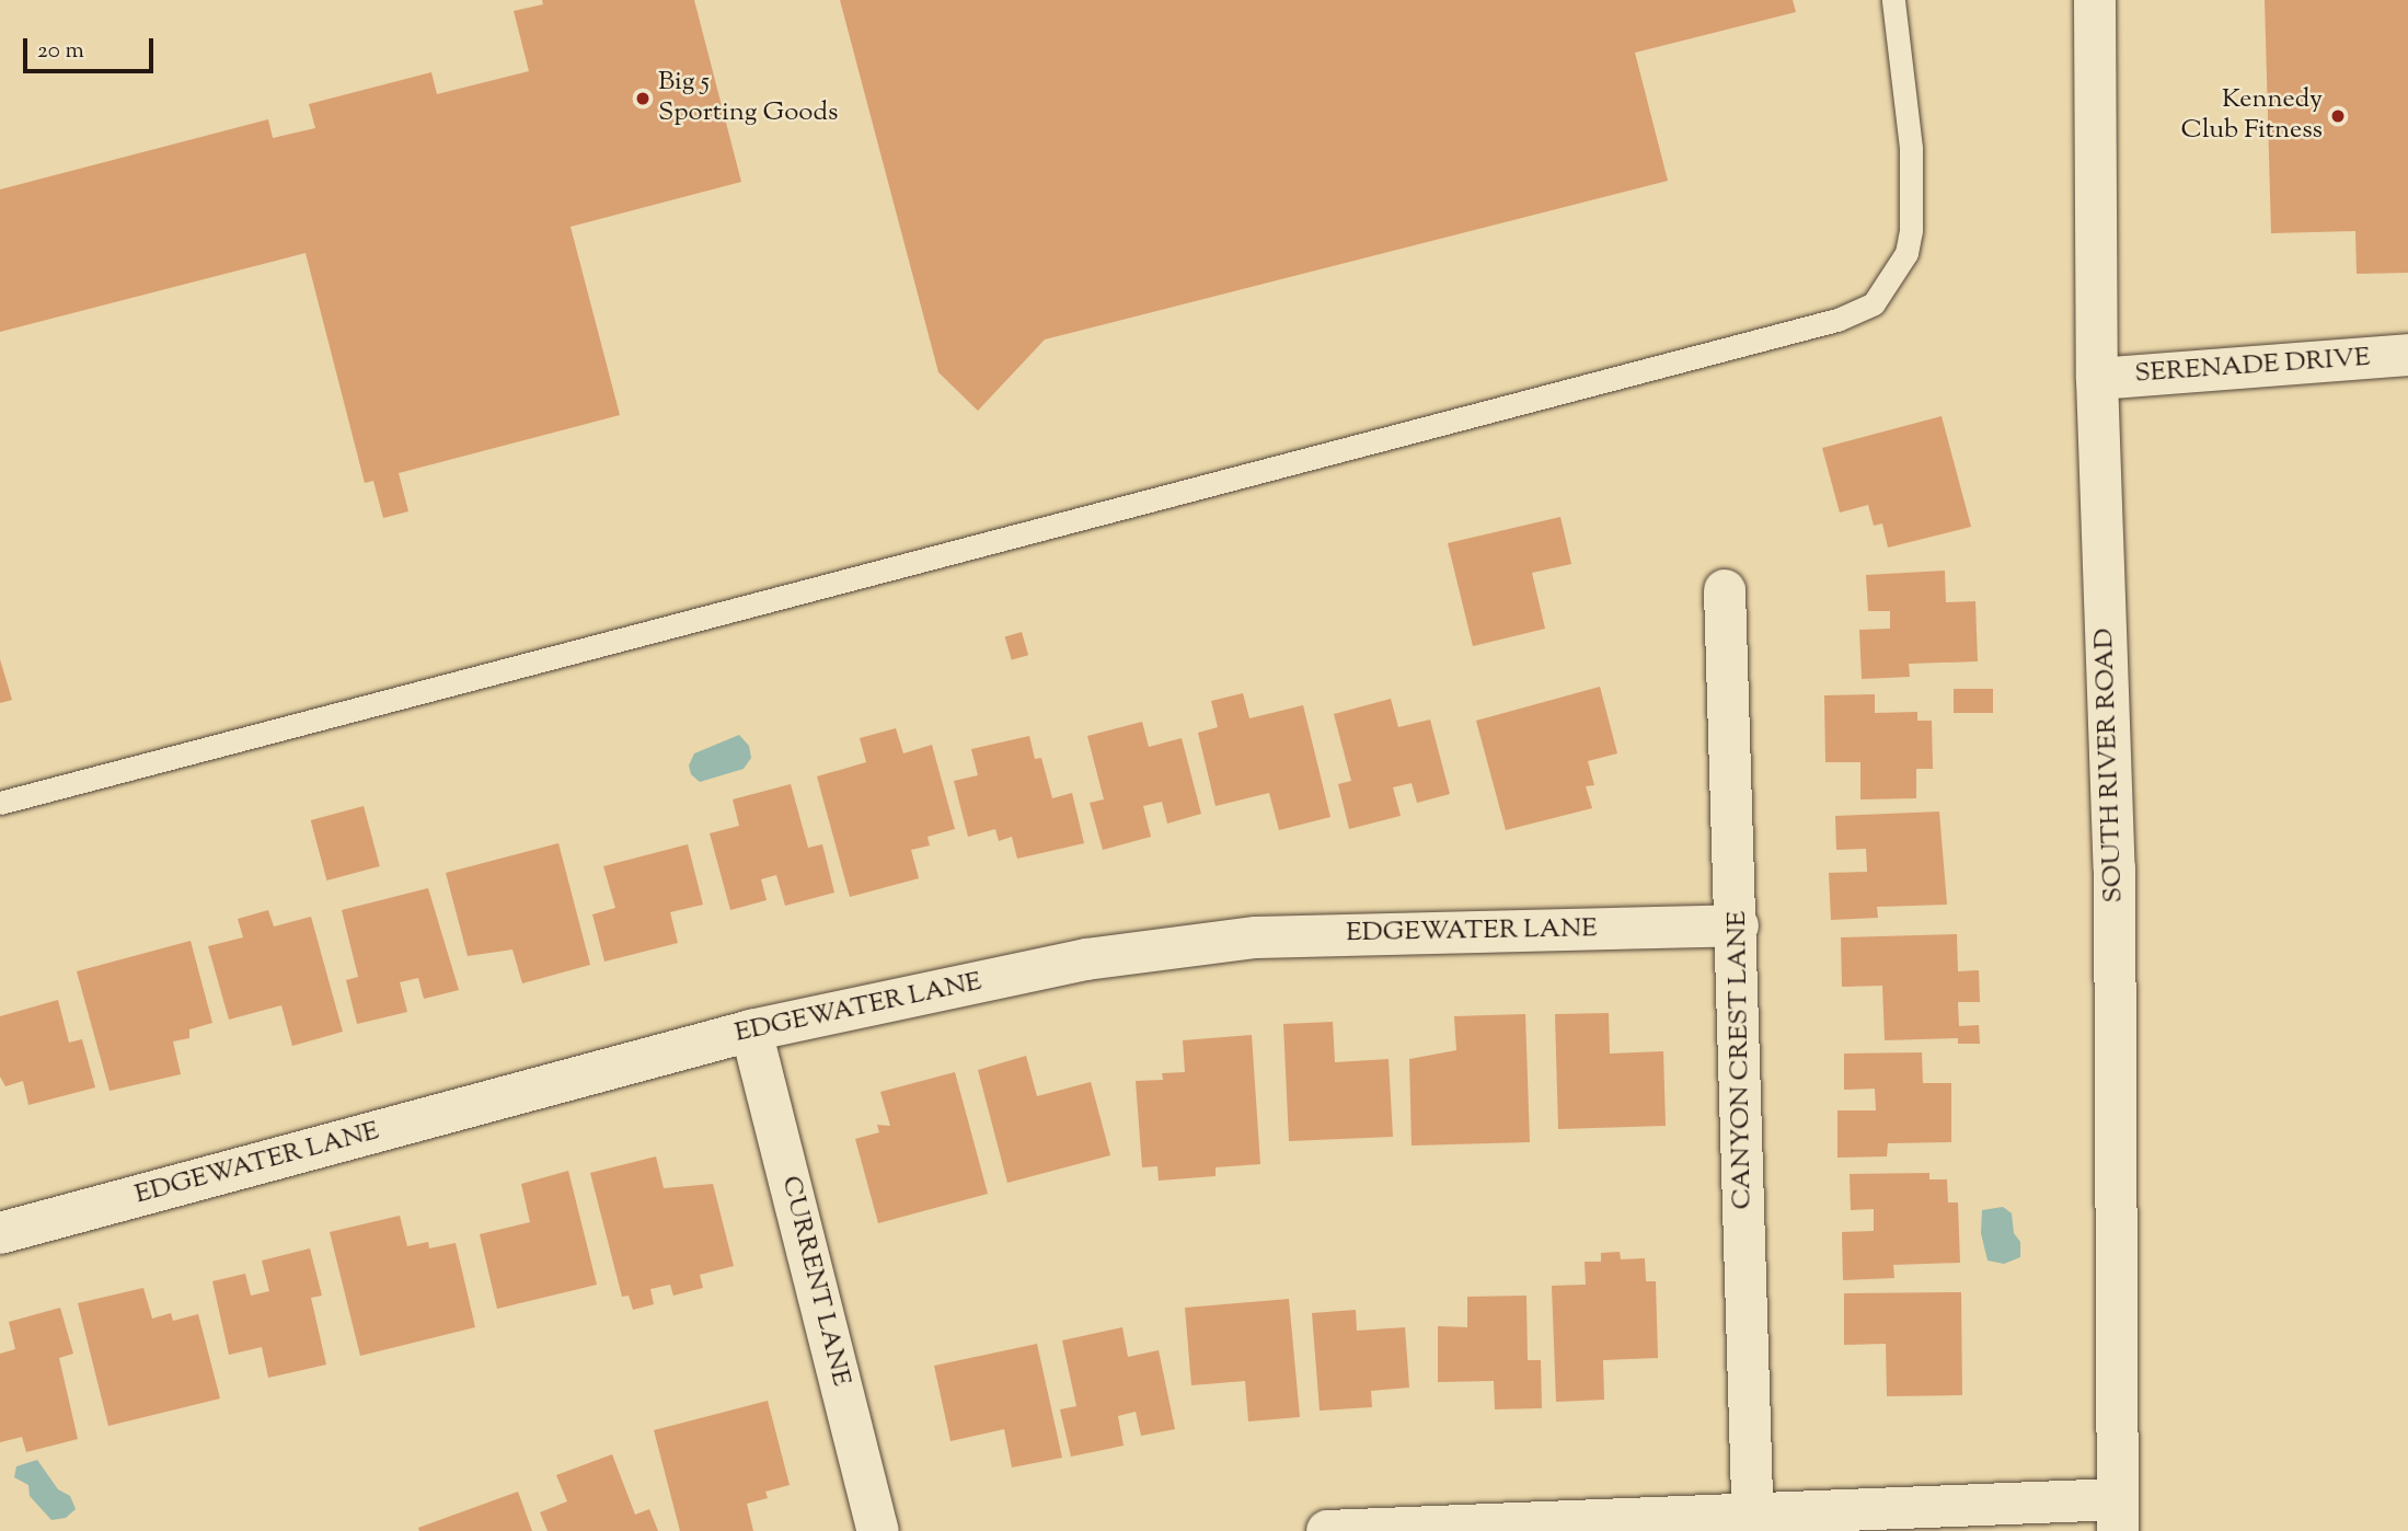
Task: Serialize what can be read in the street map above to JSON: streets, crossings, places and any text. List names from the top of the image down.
{
  "streets": {
    "street": [
      "SERENADE DRIVE",
      "SOUTH RIVER ROAD",
      "EDGEWATER LANE",
      "CANYON CREST LANE",
      "CURRENT LANE"
    ]
  },
  "crossings": [
    ["SERENADE DRIVE", "SOUTH RIVER ROAD"],
    ["EDGEWATER LANE", "CANYON CREST LANE"],
    ["EDGEWATER LANE", "CURRENT LANE"]
  ],
  "places": ["Big 5 Sporting Goods", "Kennedy Club Fitness"],
  "scale_bar": "20 m"
}
